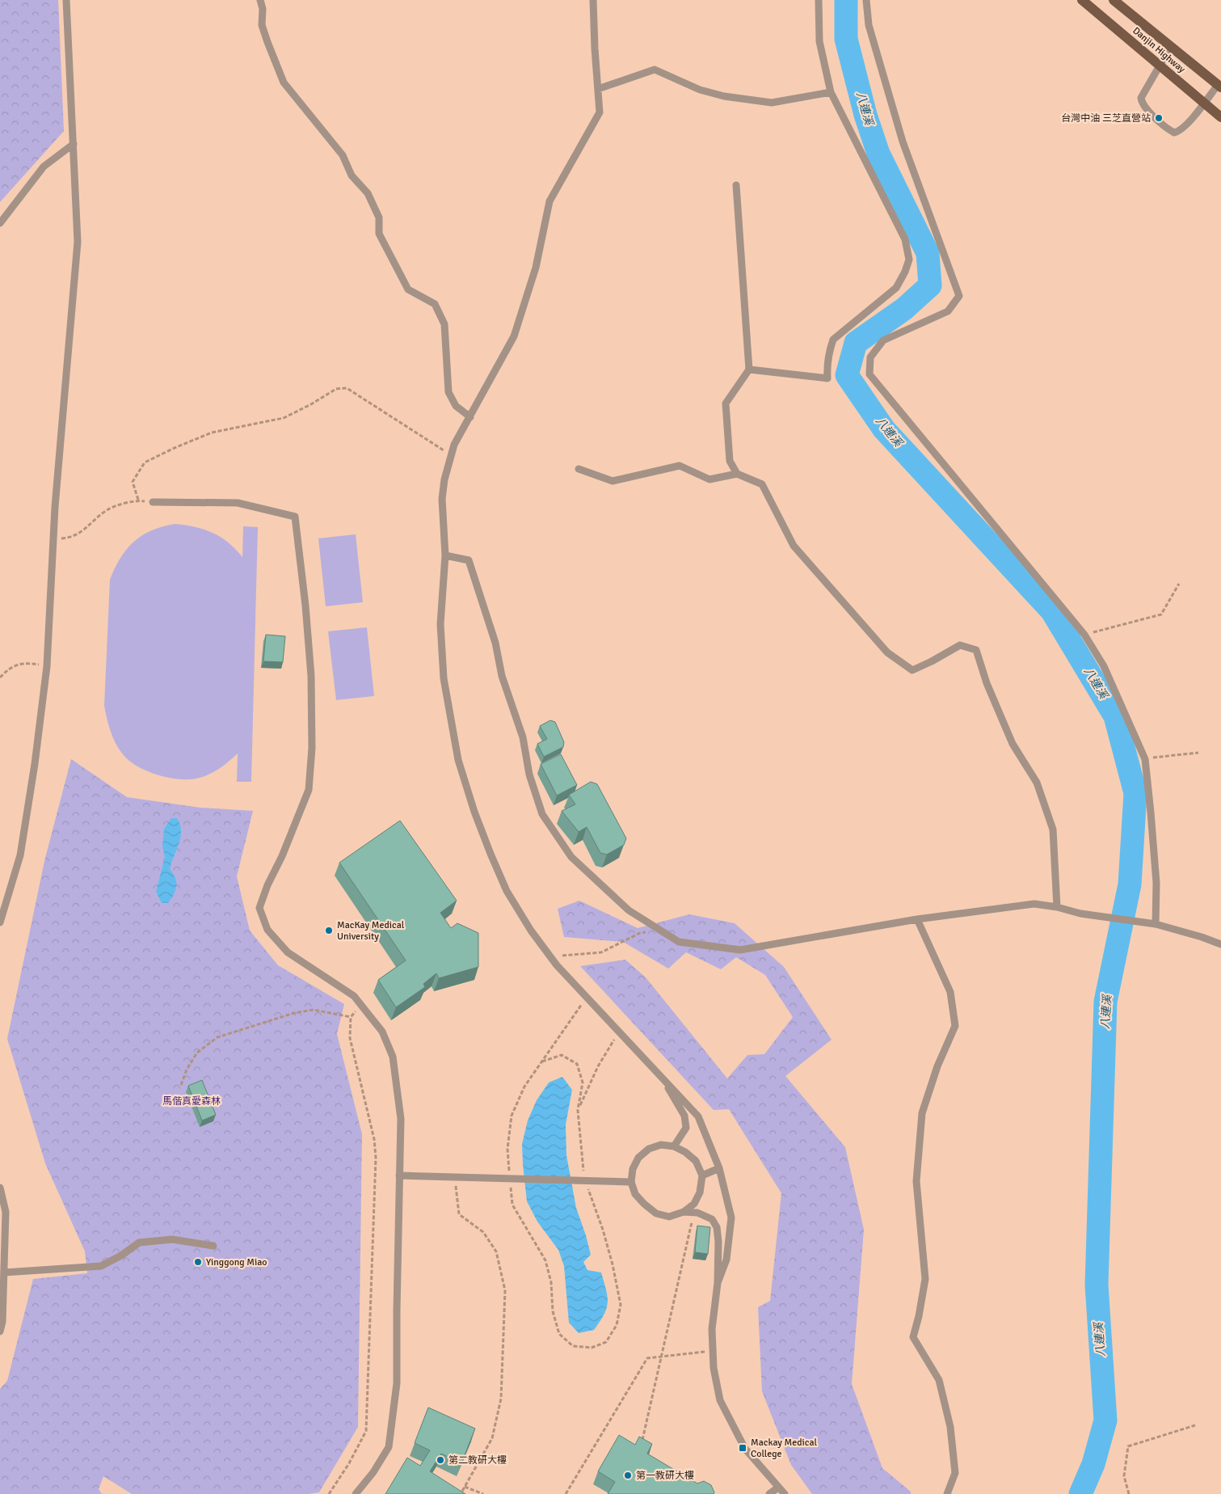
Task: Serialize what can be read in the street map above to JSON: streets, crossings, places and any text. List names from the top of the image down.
{
  "streets": {
    "main road": ["Danjin Highway"]
  },
  "water": ["八連溪"],
  "parks": ["馬偕真愛森林"],
  "places": {
    "other": [
      "台灣中油 三芝直營站",
      "MacKay Medical University",
      "Yinggong Miao",
      "第二教研大樓",
      "第一教研大樓"
    ],
    "transit": ["Mackay Medical College"]
  }
}
